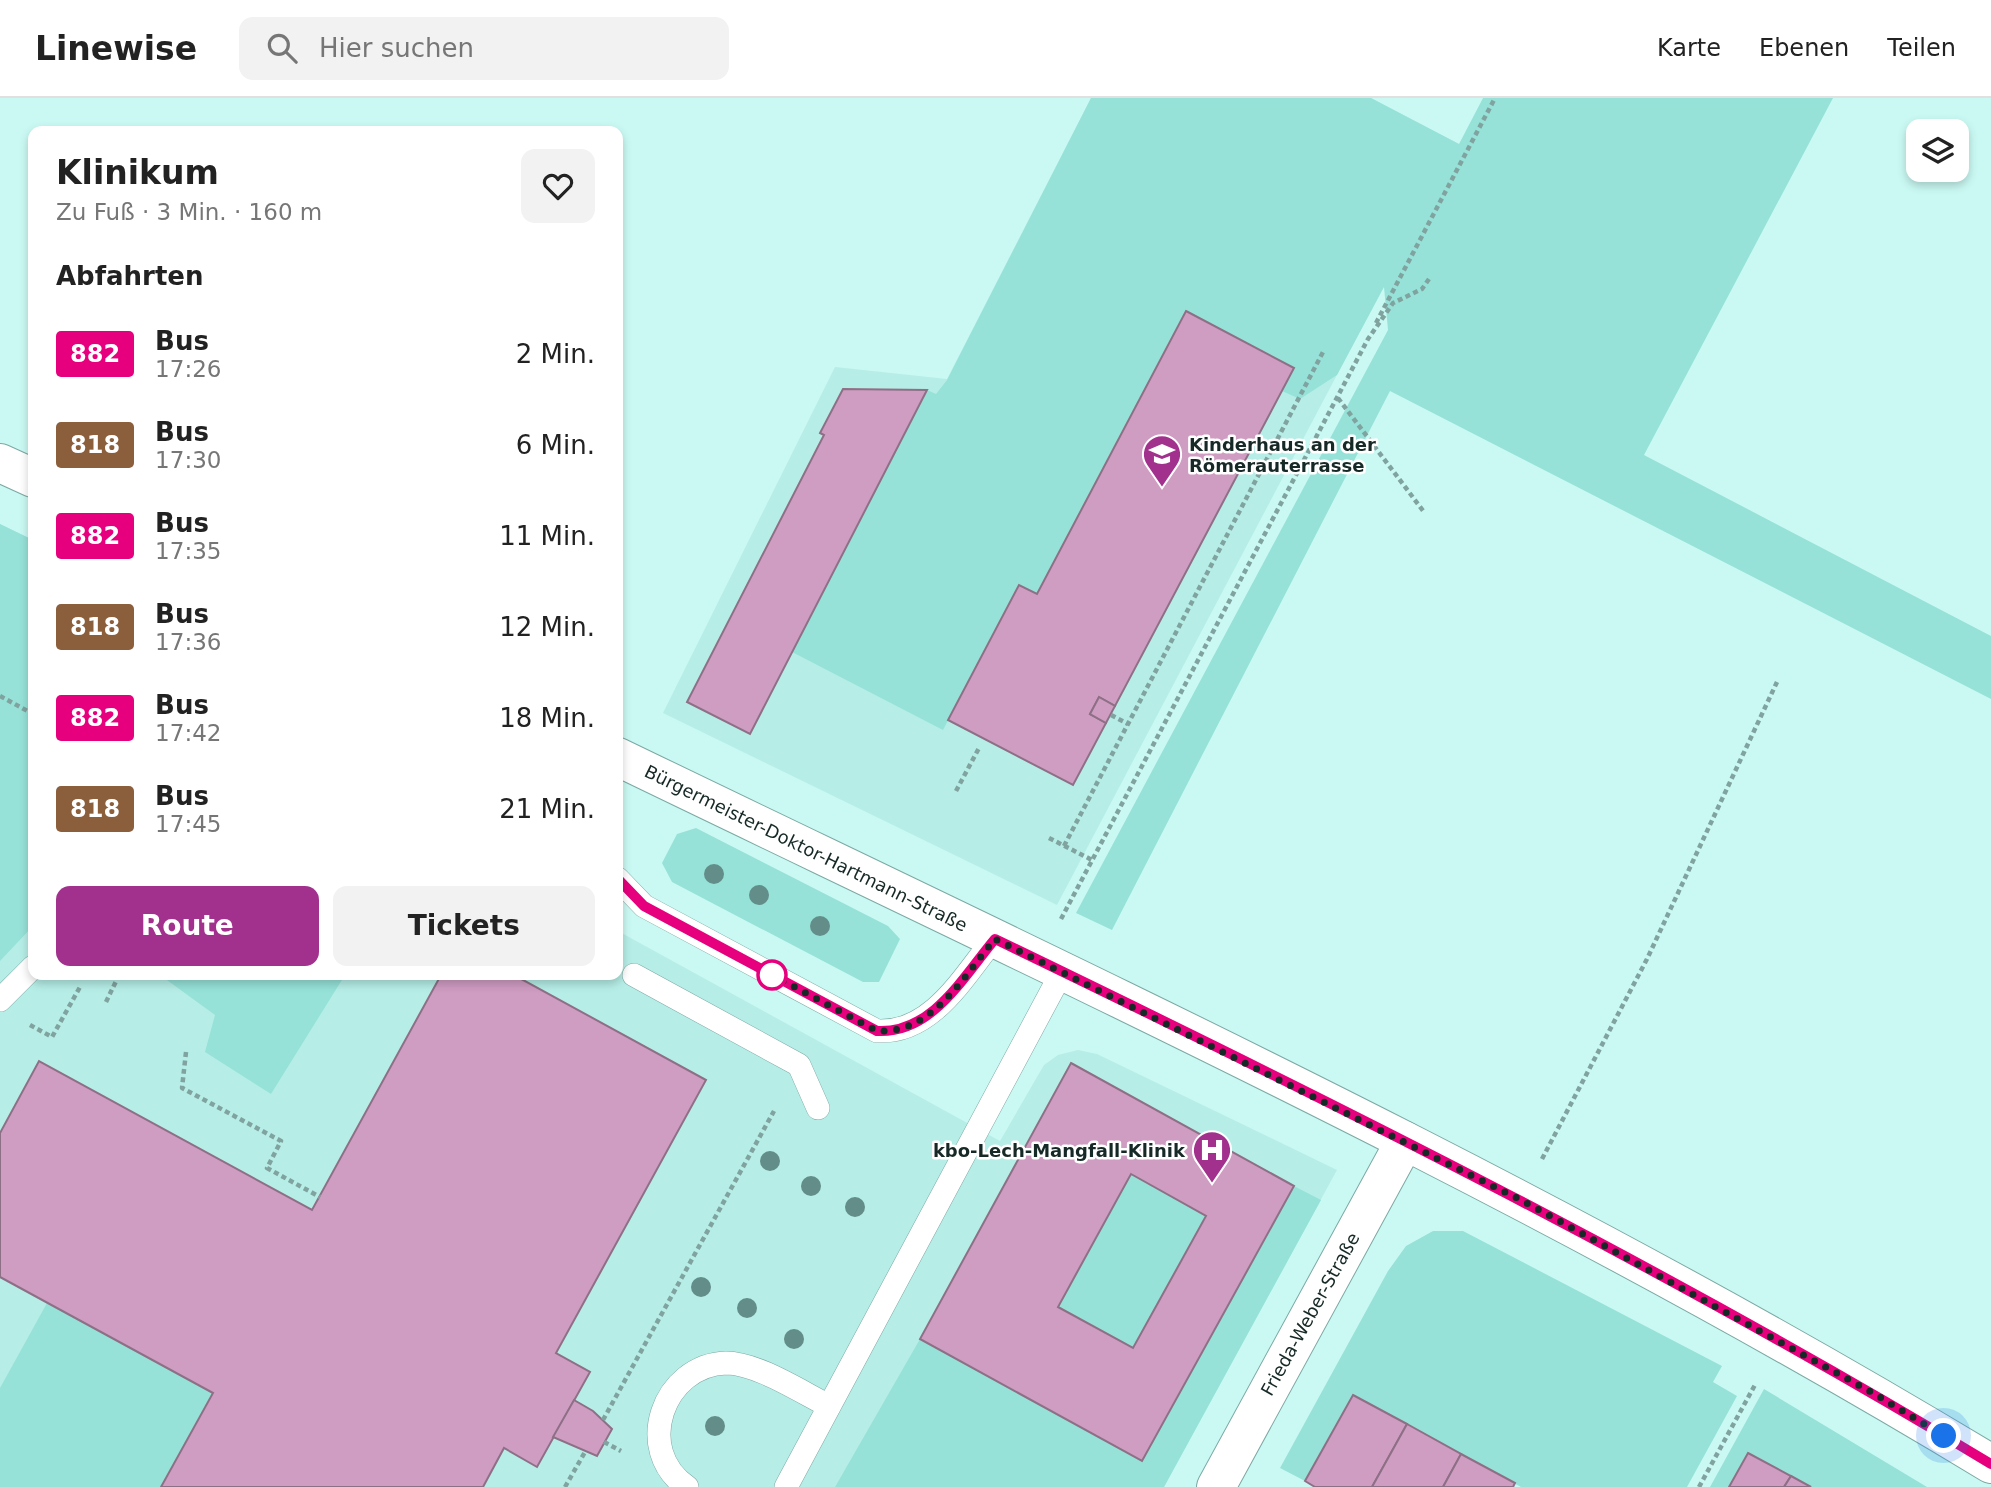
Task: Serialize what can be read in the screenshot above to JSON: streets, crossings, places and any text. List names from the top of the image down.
{
  "streets": {
    "street": ["Bürgermeister-Doktor-Hartmann-Straße", "Frieda-Weber-Straße"]
  },
  "crossings": [
    ["Bürgermeister-Doktor-Hartmann-Straße", "Frieda-Weber-Straße"]
  ],
  "places": {
    "school or university": ["Kinderhaus an der Römerauterrasse"],
    "hospital": ["kbo-Lech-Mangfall-Klinik"]
  },
  "lines": ["bus line 882"],
  "page": {
    "header": "Linewise",
    "search": "Hier suchen",
    "nav": ["Karte", "Ebenen", "Teilen"],
    "heading": [
      ["Klinikum", "Zu Fuß · 3 Min. · 160 m"],
      "Abfahrten"
    ],
    "list": [
      {
        "mark": "882",
        "name": "Bus",
        "note": "17:26",
        "value": "2 Min."
      },
      {
        "mark": "818",
        "name": "Bus",
        "note": "17:30",
        "value": "6 Min."
      },
      {
        "mark": "882",
        "name": "Bus",
        "note": "17:35",
        "value": "11 Min."
      },
      {
        "mark": "818",
        "name": "Bus",
        "note": "17:36",
        "value": "12 Min."
      },
      {
        "mark": "882",
        "name": "Bus",
        "note": "17:42",
        "value": "18 Min."
      },
      {
        "mark": "818",
        "name": "Bus",
        "note": "17:45",
        "value": "21 Min."
      }
    ],
    "buttons": ["Route", "Tickets"]
  }
}
